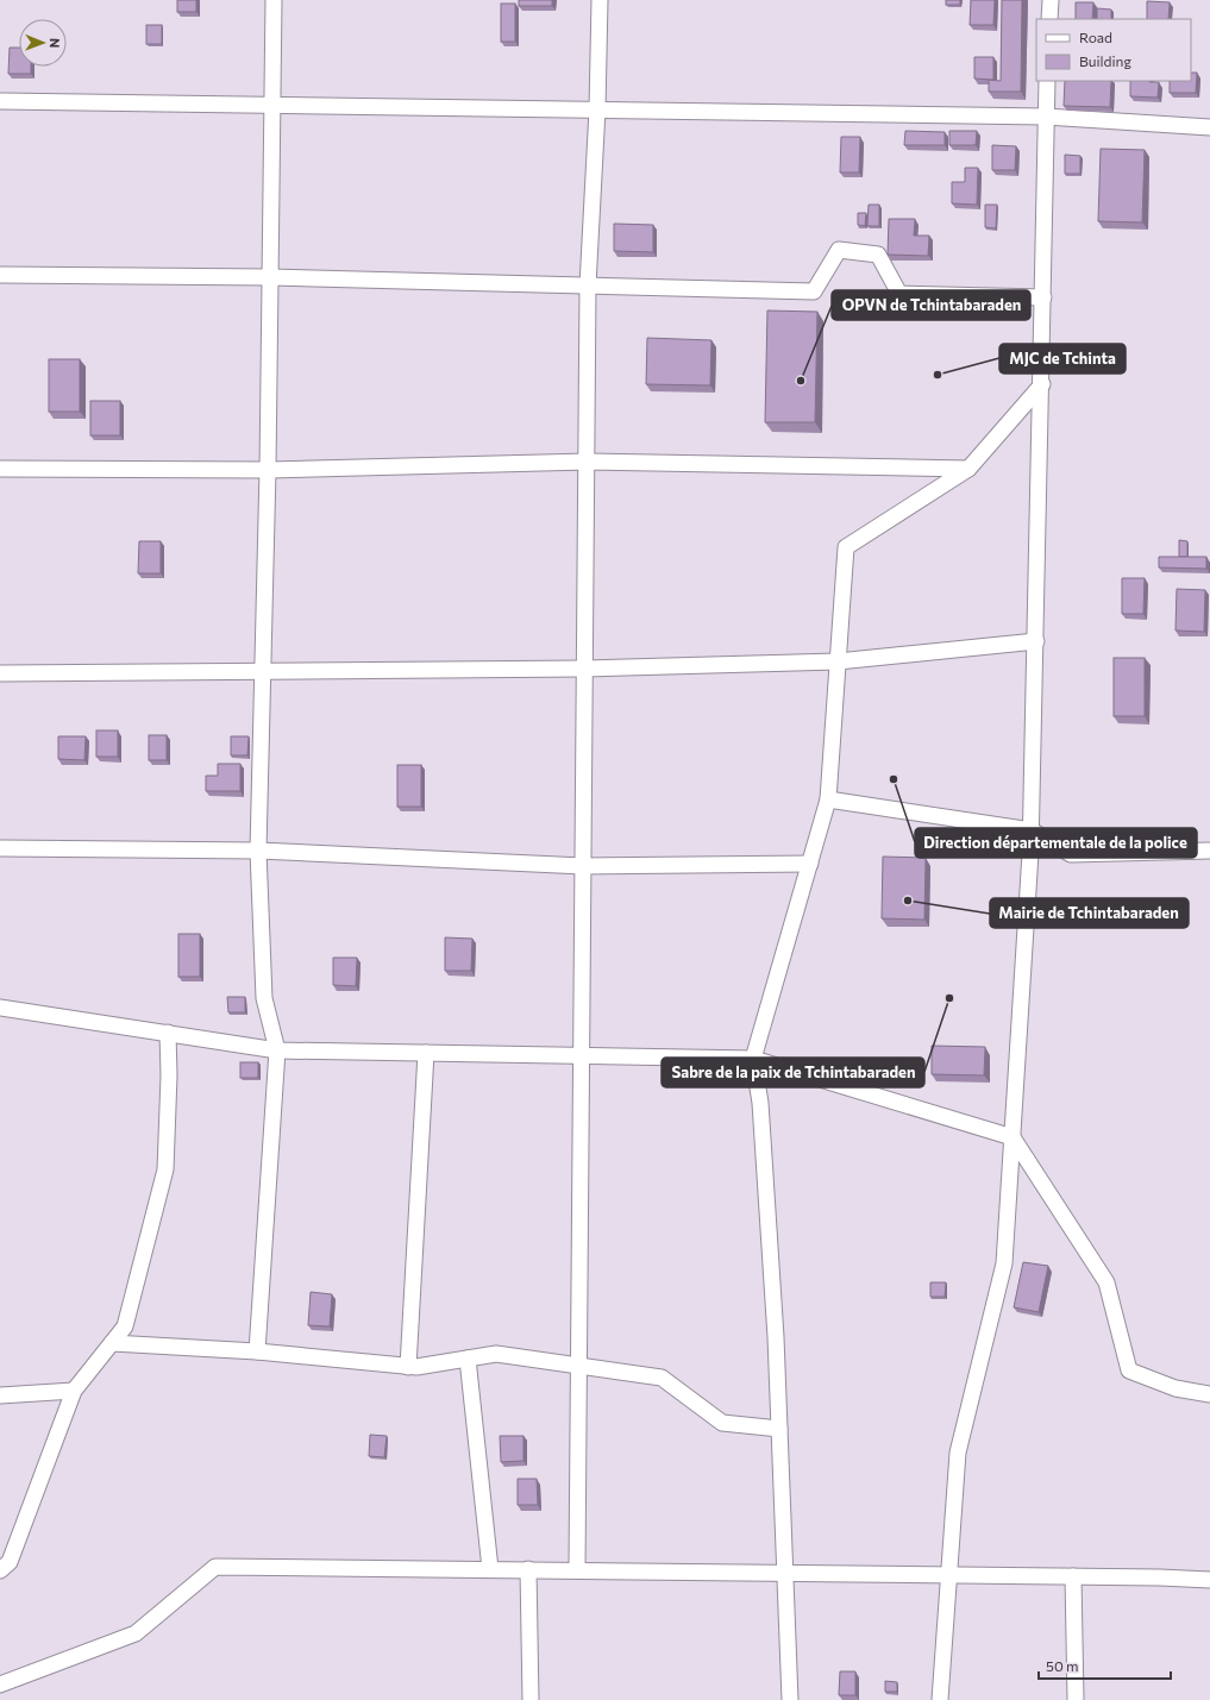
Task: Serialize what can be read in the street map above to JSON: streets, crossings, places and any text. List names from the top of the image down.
{
  "places": [
    "MJC de Tchinta",
    "OPVN de Tchintabaraden",
    "Direction départementale de la police",
    "Mairie de Tchintabaraden",
    "Sabre de la paix de Tchintabaraden"
  ],
  "legend": ["Road", "Building"],
  "scale_bar": "50 m",
  "north": "right"
}
